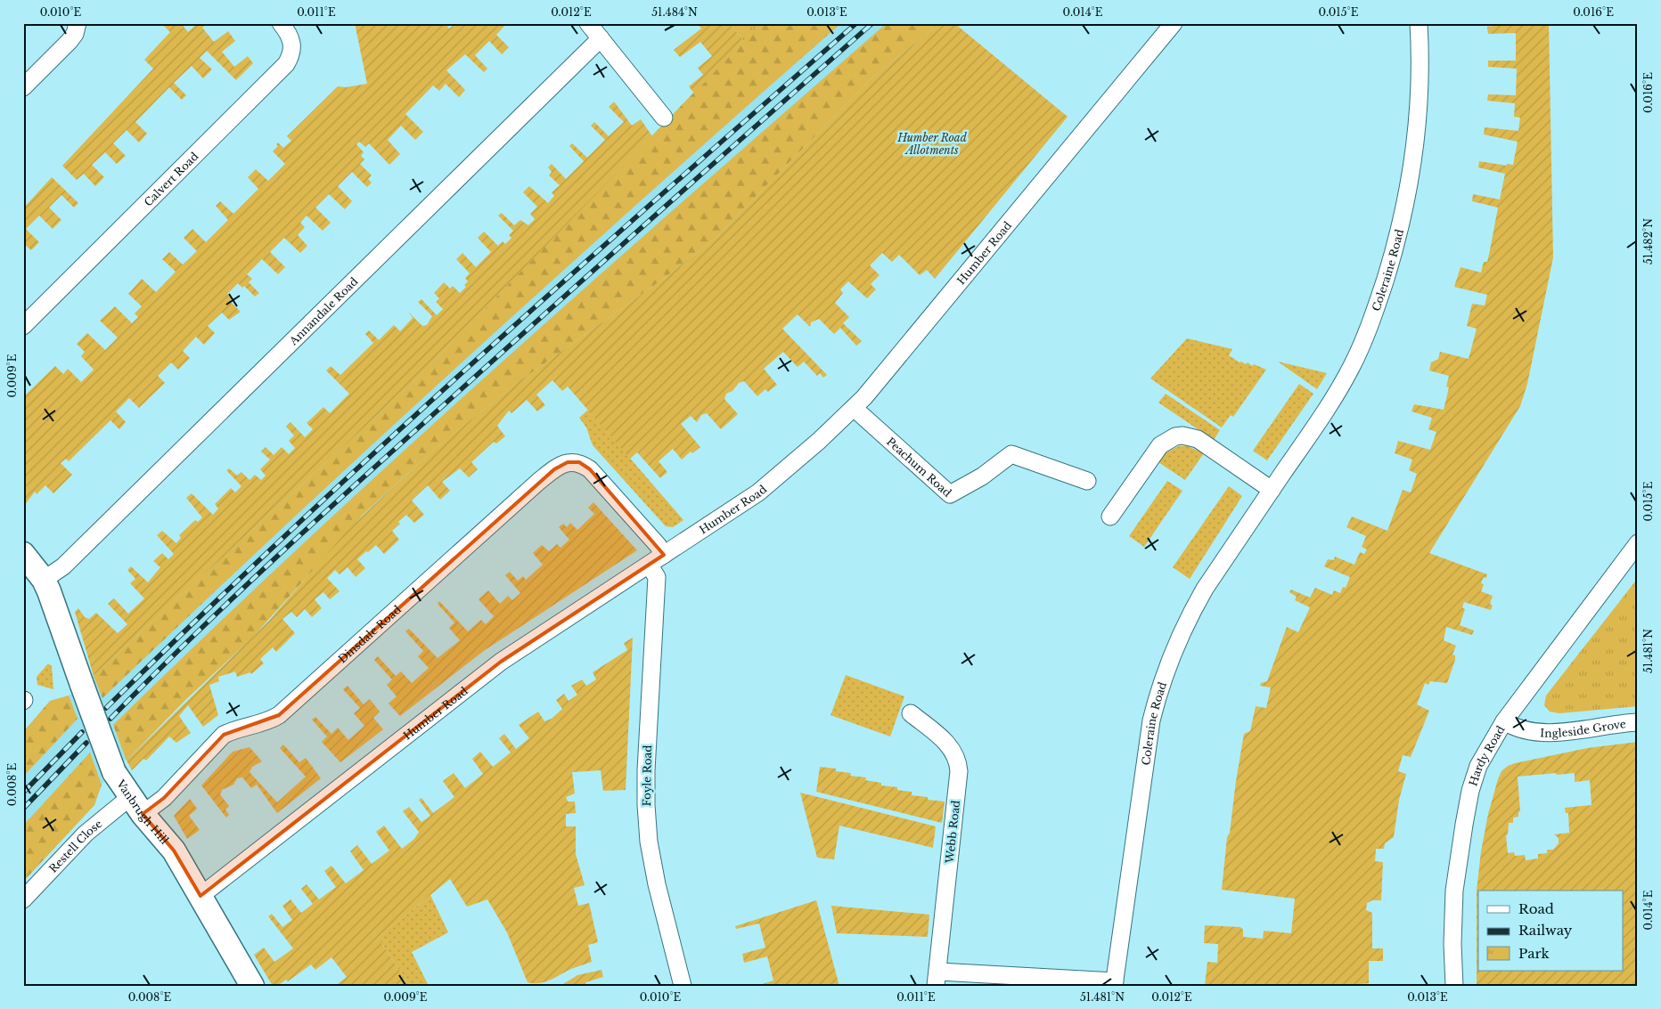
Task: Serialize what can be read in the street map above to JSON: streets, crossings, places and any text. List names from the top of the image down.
{
  "streets": {
    "street": [
      "Calvert Road",
      "Humber Road",
      "Coleraine Road",
      "Annandale Road",
      "Peachum Road",
      "Dinsdale Road",
      "Ingleside Grove",
      "Hardy Road",
      "Foyle Road",
      "Vanbrugh Hill",
      "Webb Road",
      "Restell Close"
    ]
  },
  "crossings": [
    ["Humber Road", "Peachum Road"],
    ["Humber Road", "Dinsdale Road"],
    ["Humber Road", "Foyle Road"],
    ["Humber Road", "Vanbrugh Hill"],
    ["Coleraine Road", "Webb Road"],
    ["Annandale Road", "Vanbrugh Hill"],
    ["Dinsdale Road", "Vanbrugh Hill"],
    ["Dinsdale Road", "Restell Close"],
    ["Ingleside Grove", "Hardy Road"],
    ["Vanbrugh Hill", "Restell Close"]
  ],
  "parks": ["Humber Road Allotments"],
  "legend": ["Road", "Railway", "Park"],
  "coordinates": [
    "0.010°E",
    "0.011°E",
    "0.012°E",
    "51.484°N",
    "0.013°E",
    "0.014°E",
    "0.015°E",
    "0.016°E",
    "51.482°N",
    "0.009°E",
    "51.481°N",
    "0.008°E"
  ]
}
